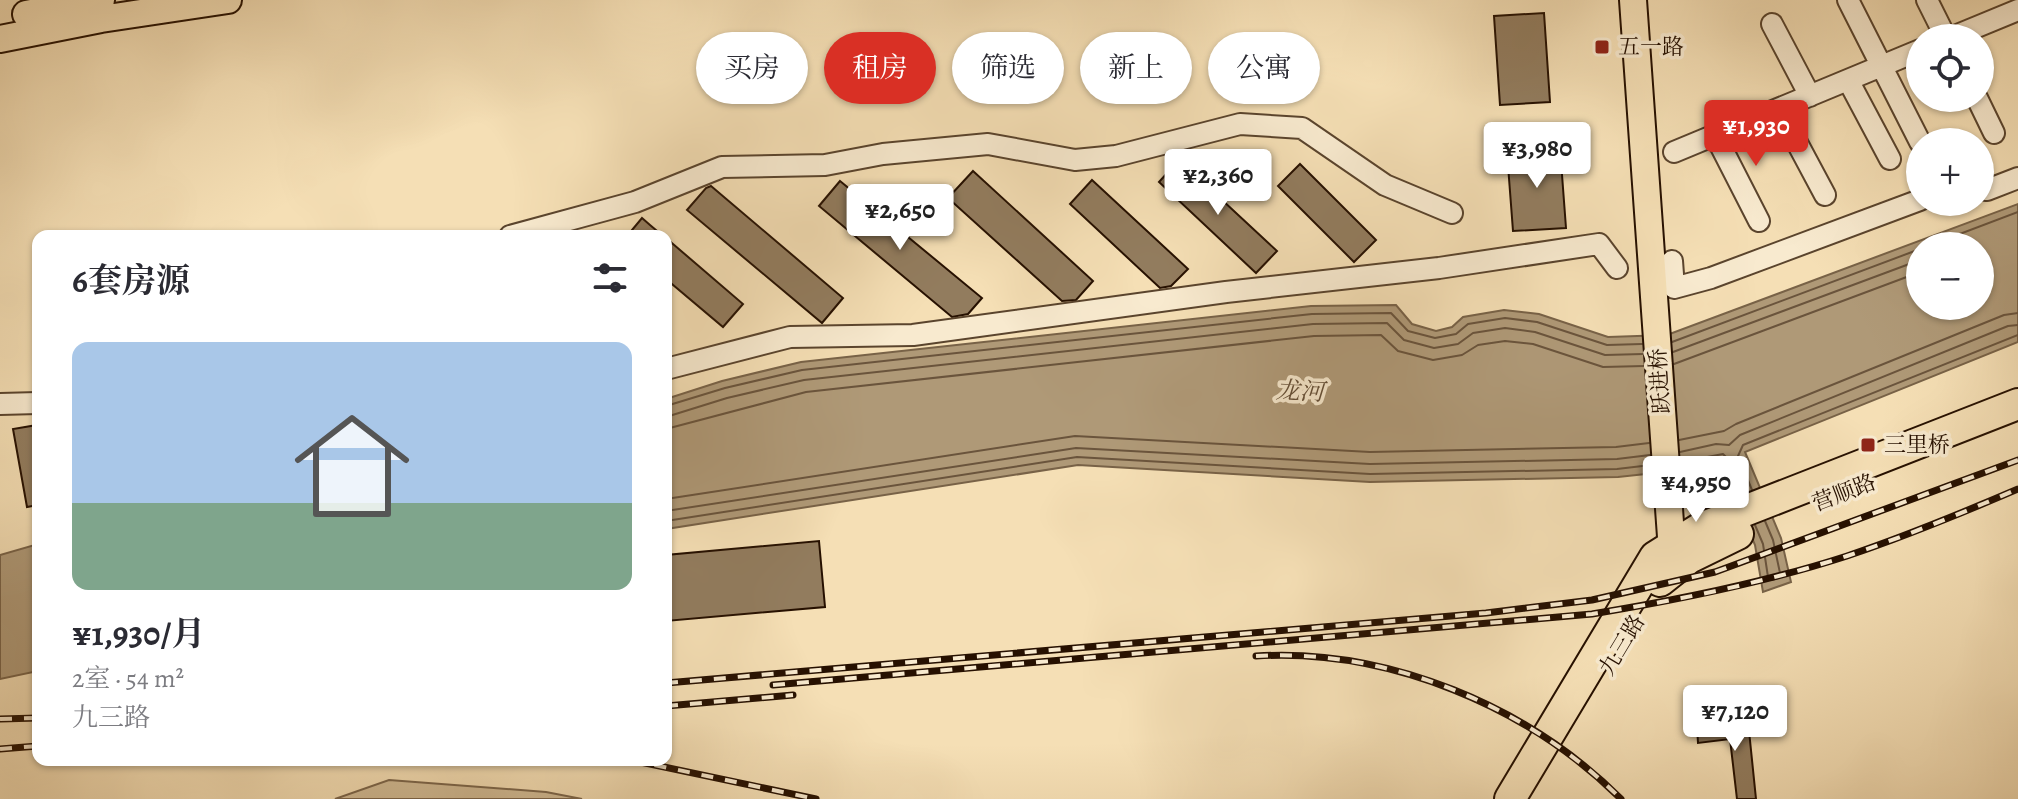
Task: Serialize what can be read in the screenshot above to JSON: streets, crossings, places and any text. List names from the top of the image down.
{
  "streets": {
    "highway": ["营顺路", "九三路"],
    "main road": ["跃进桥"]
  },
  "crossings": [
    ["跃进桥", "营顺路"],
    ["跃进桥", "九三路"],
    ["营顺路", "九三路"]
  ],
  "water": ["龙河"],
  "places": {
    "transit": ["五一路", "三里桥"]
  },
  "page": {
    "map_buttons": ["+", "−"],
    "chip": [
      "买房",
      "租房",
      "筛选",
      "新上",
      "公寓"
    ],
    "price": [
      "¥1,930",
      "¥3,980",
      "¥2,360",
      "¥2,650",
      "¥4,950",
      "¥7,120"
    ],
    "heading": "6套房源",
    "list": [
      {
        "name": "¥1,930/月",
        "note": "2室 · 54 m² · 九三路"
      }
    ]
  }
}
